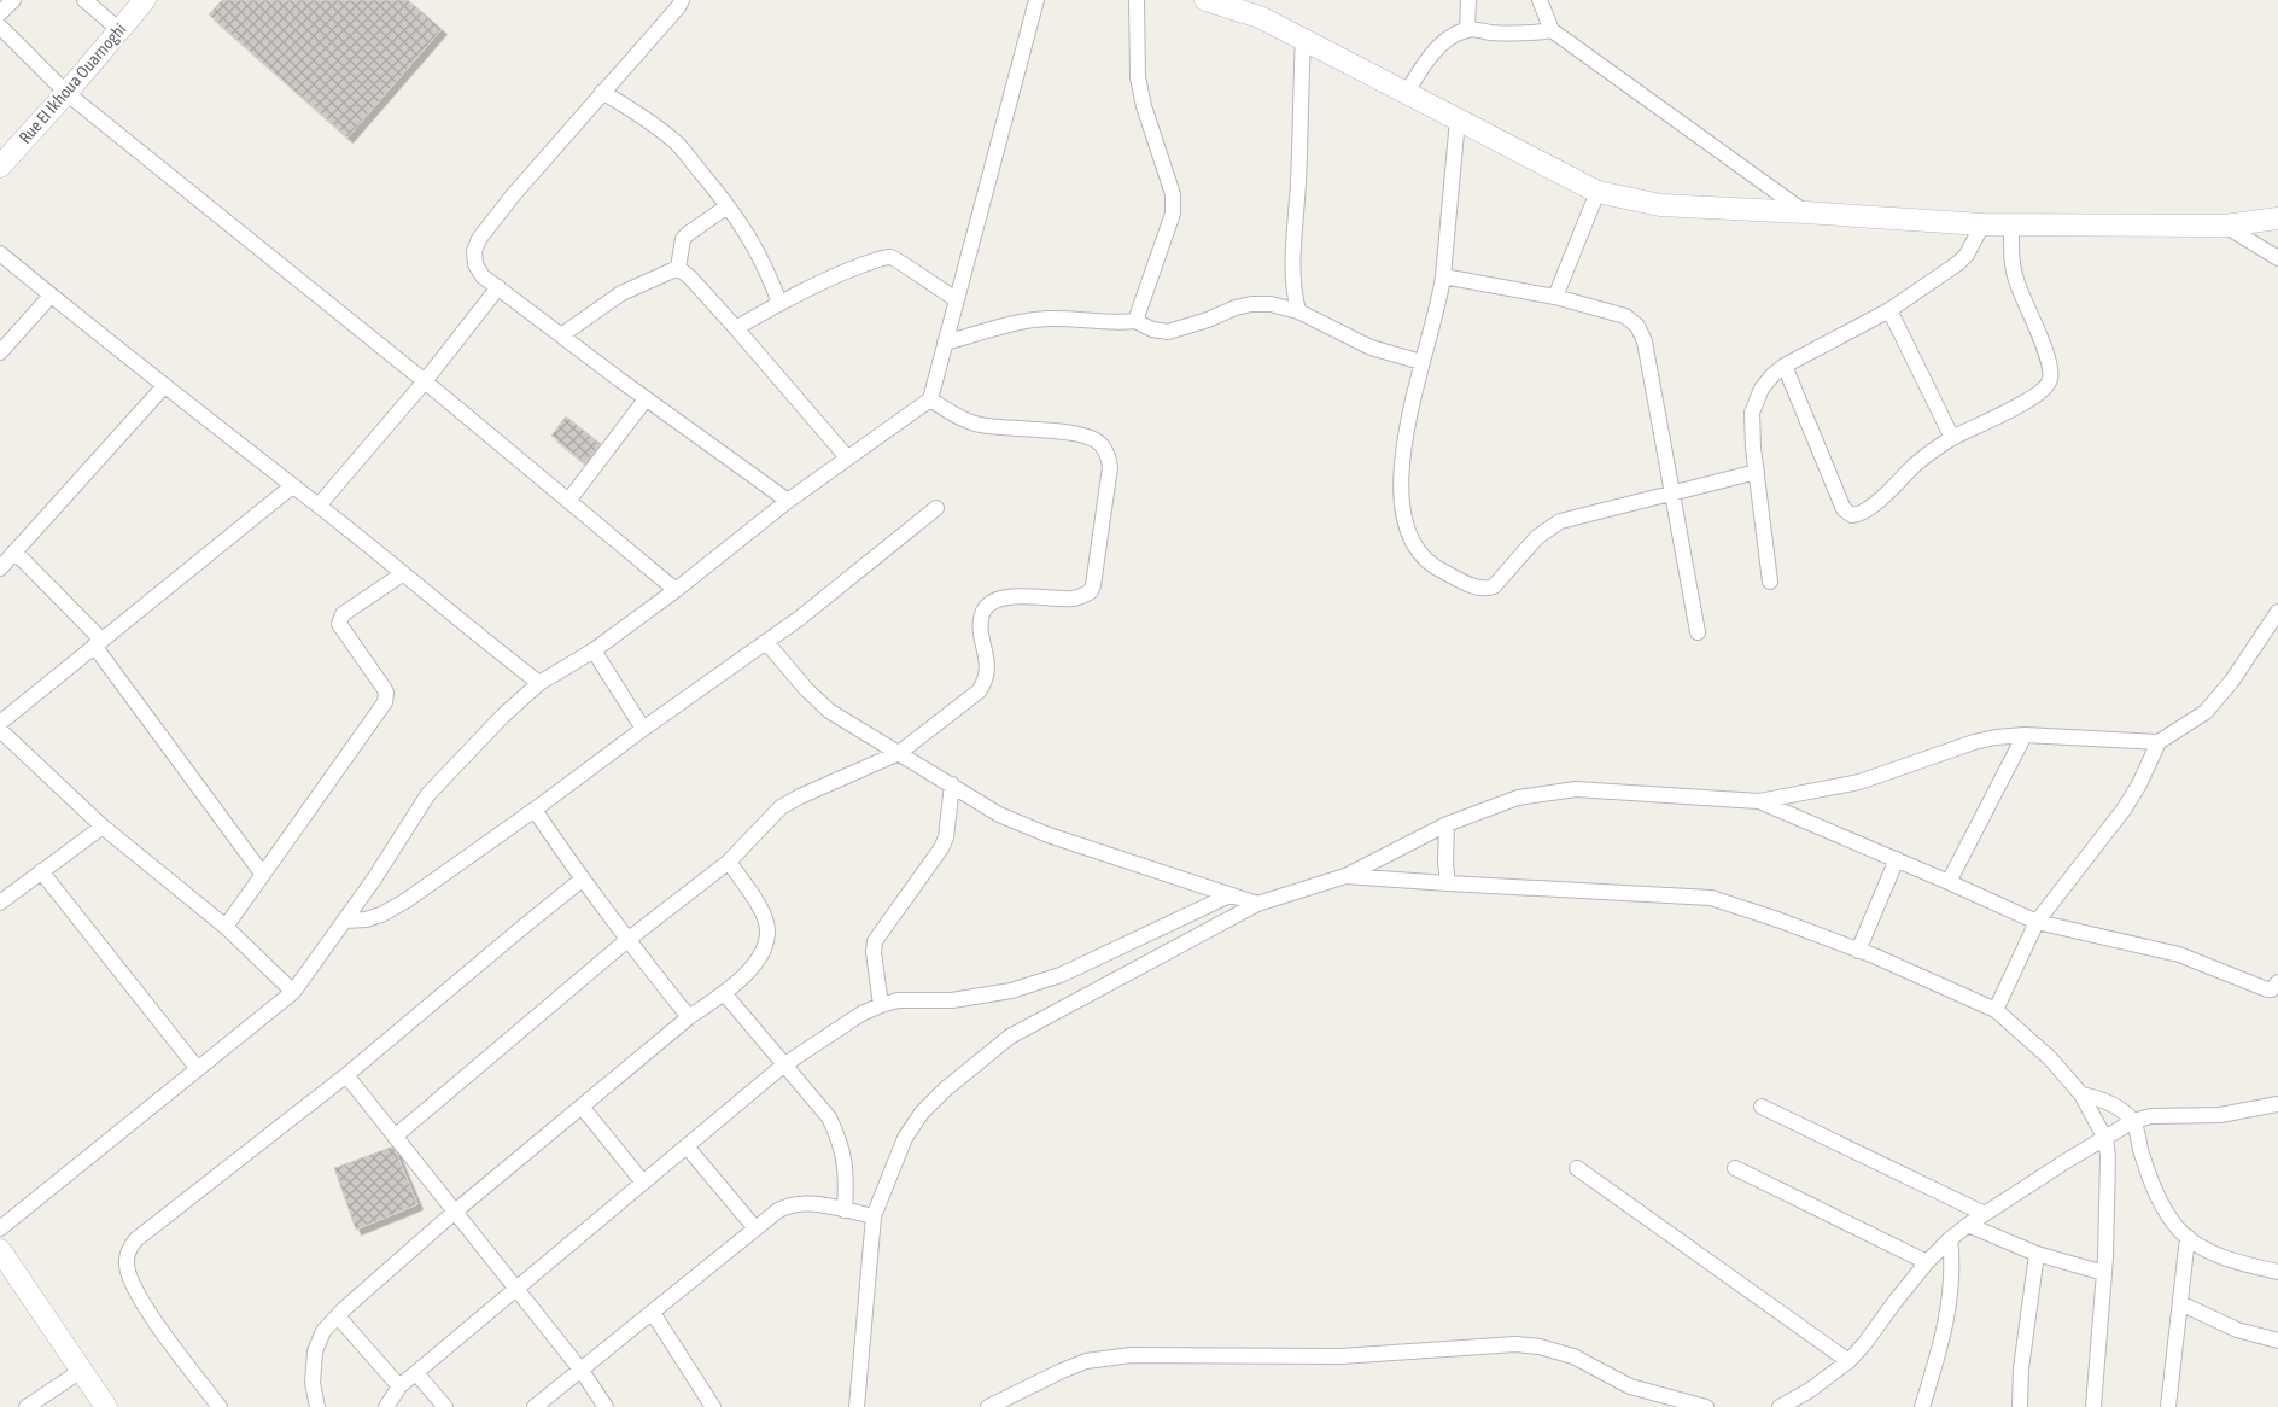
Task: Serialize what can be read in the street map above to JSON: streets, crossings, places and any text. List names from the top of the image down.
{
  "streets": {
    "street": ["Rue EI Ikhoua Ouarnoghi"]
  }
}
